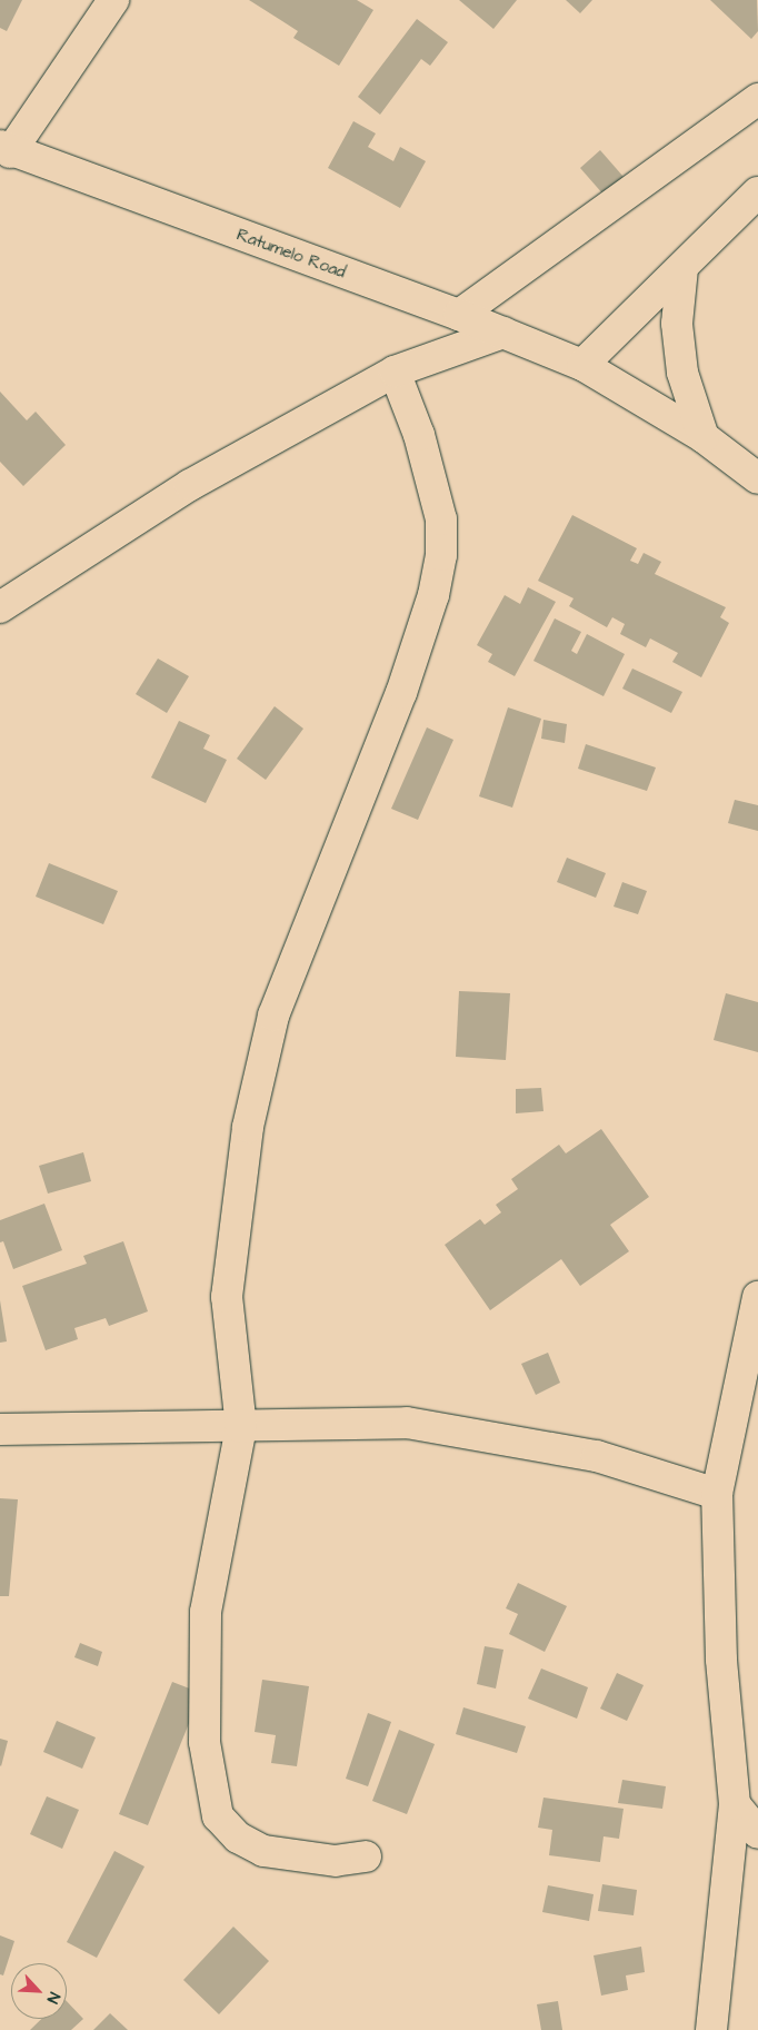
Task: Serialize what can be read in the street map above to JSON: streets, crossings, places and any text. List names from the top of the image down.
{
  "streets": {
    "street": ["Ratumelo Road"]
  },
  "north": "bottom right"
}
